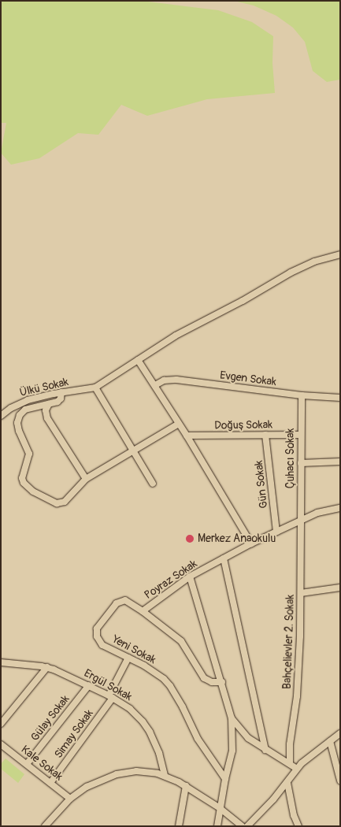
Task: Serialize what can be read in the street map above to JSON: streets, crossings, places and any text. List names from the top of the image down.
{
  "streets": {
    "street": [
      "Evgen Sokak",
      "Ülkü Sokak",
      "Doğuş Sokak",
      "Çuhacı Sokak",
      "Gün Sokak",
      "Poyraz Sokak",
      "Bahçelievler 2. Sokak",
      "Yeni Sokak",
      "Ergül Sokak",
      "Gülay Sokak",
      "Simay Sokak",
      "Kale Sokak"
    ]
  },
  "crossings": [
    ["Evgen Sokak", "Çuhacı Sokak"],
    ["Doğuş Sokak", "Çuhacı Sokak"],
    ["Doğuş Sokak", "Gün Sokak"],
    ["Çuhacı Sokak", "Poyraz Sokak"],
    ["Çuhacı Sokak", "Bahçelievler 2. Sokak"],
    ["Gün Sokak", "Poyraz Sokak"],
    ["Poyraz Sokak", "Bahçelievler 2. Sokak"],
    ["Poyraz Sokak", "Yeni Sokak"],
    ["Yeni Sokak", "Simay Sokak"],
    ["Ergül Sokak", "Gülay Sokak"],
    ["Ergül Sokak", "Simay Sokak"],
    ["Gülay Sokak", "Kale Sokak"],
    ["Simay Sokak", "Kale Sokak"]
  ],
  "places": ["Merkez Anaokulu"]
}
